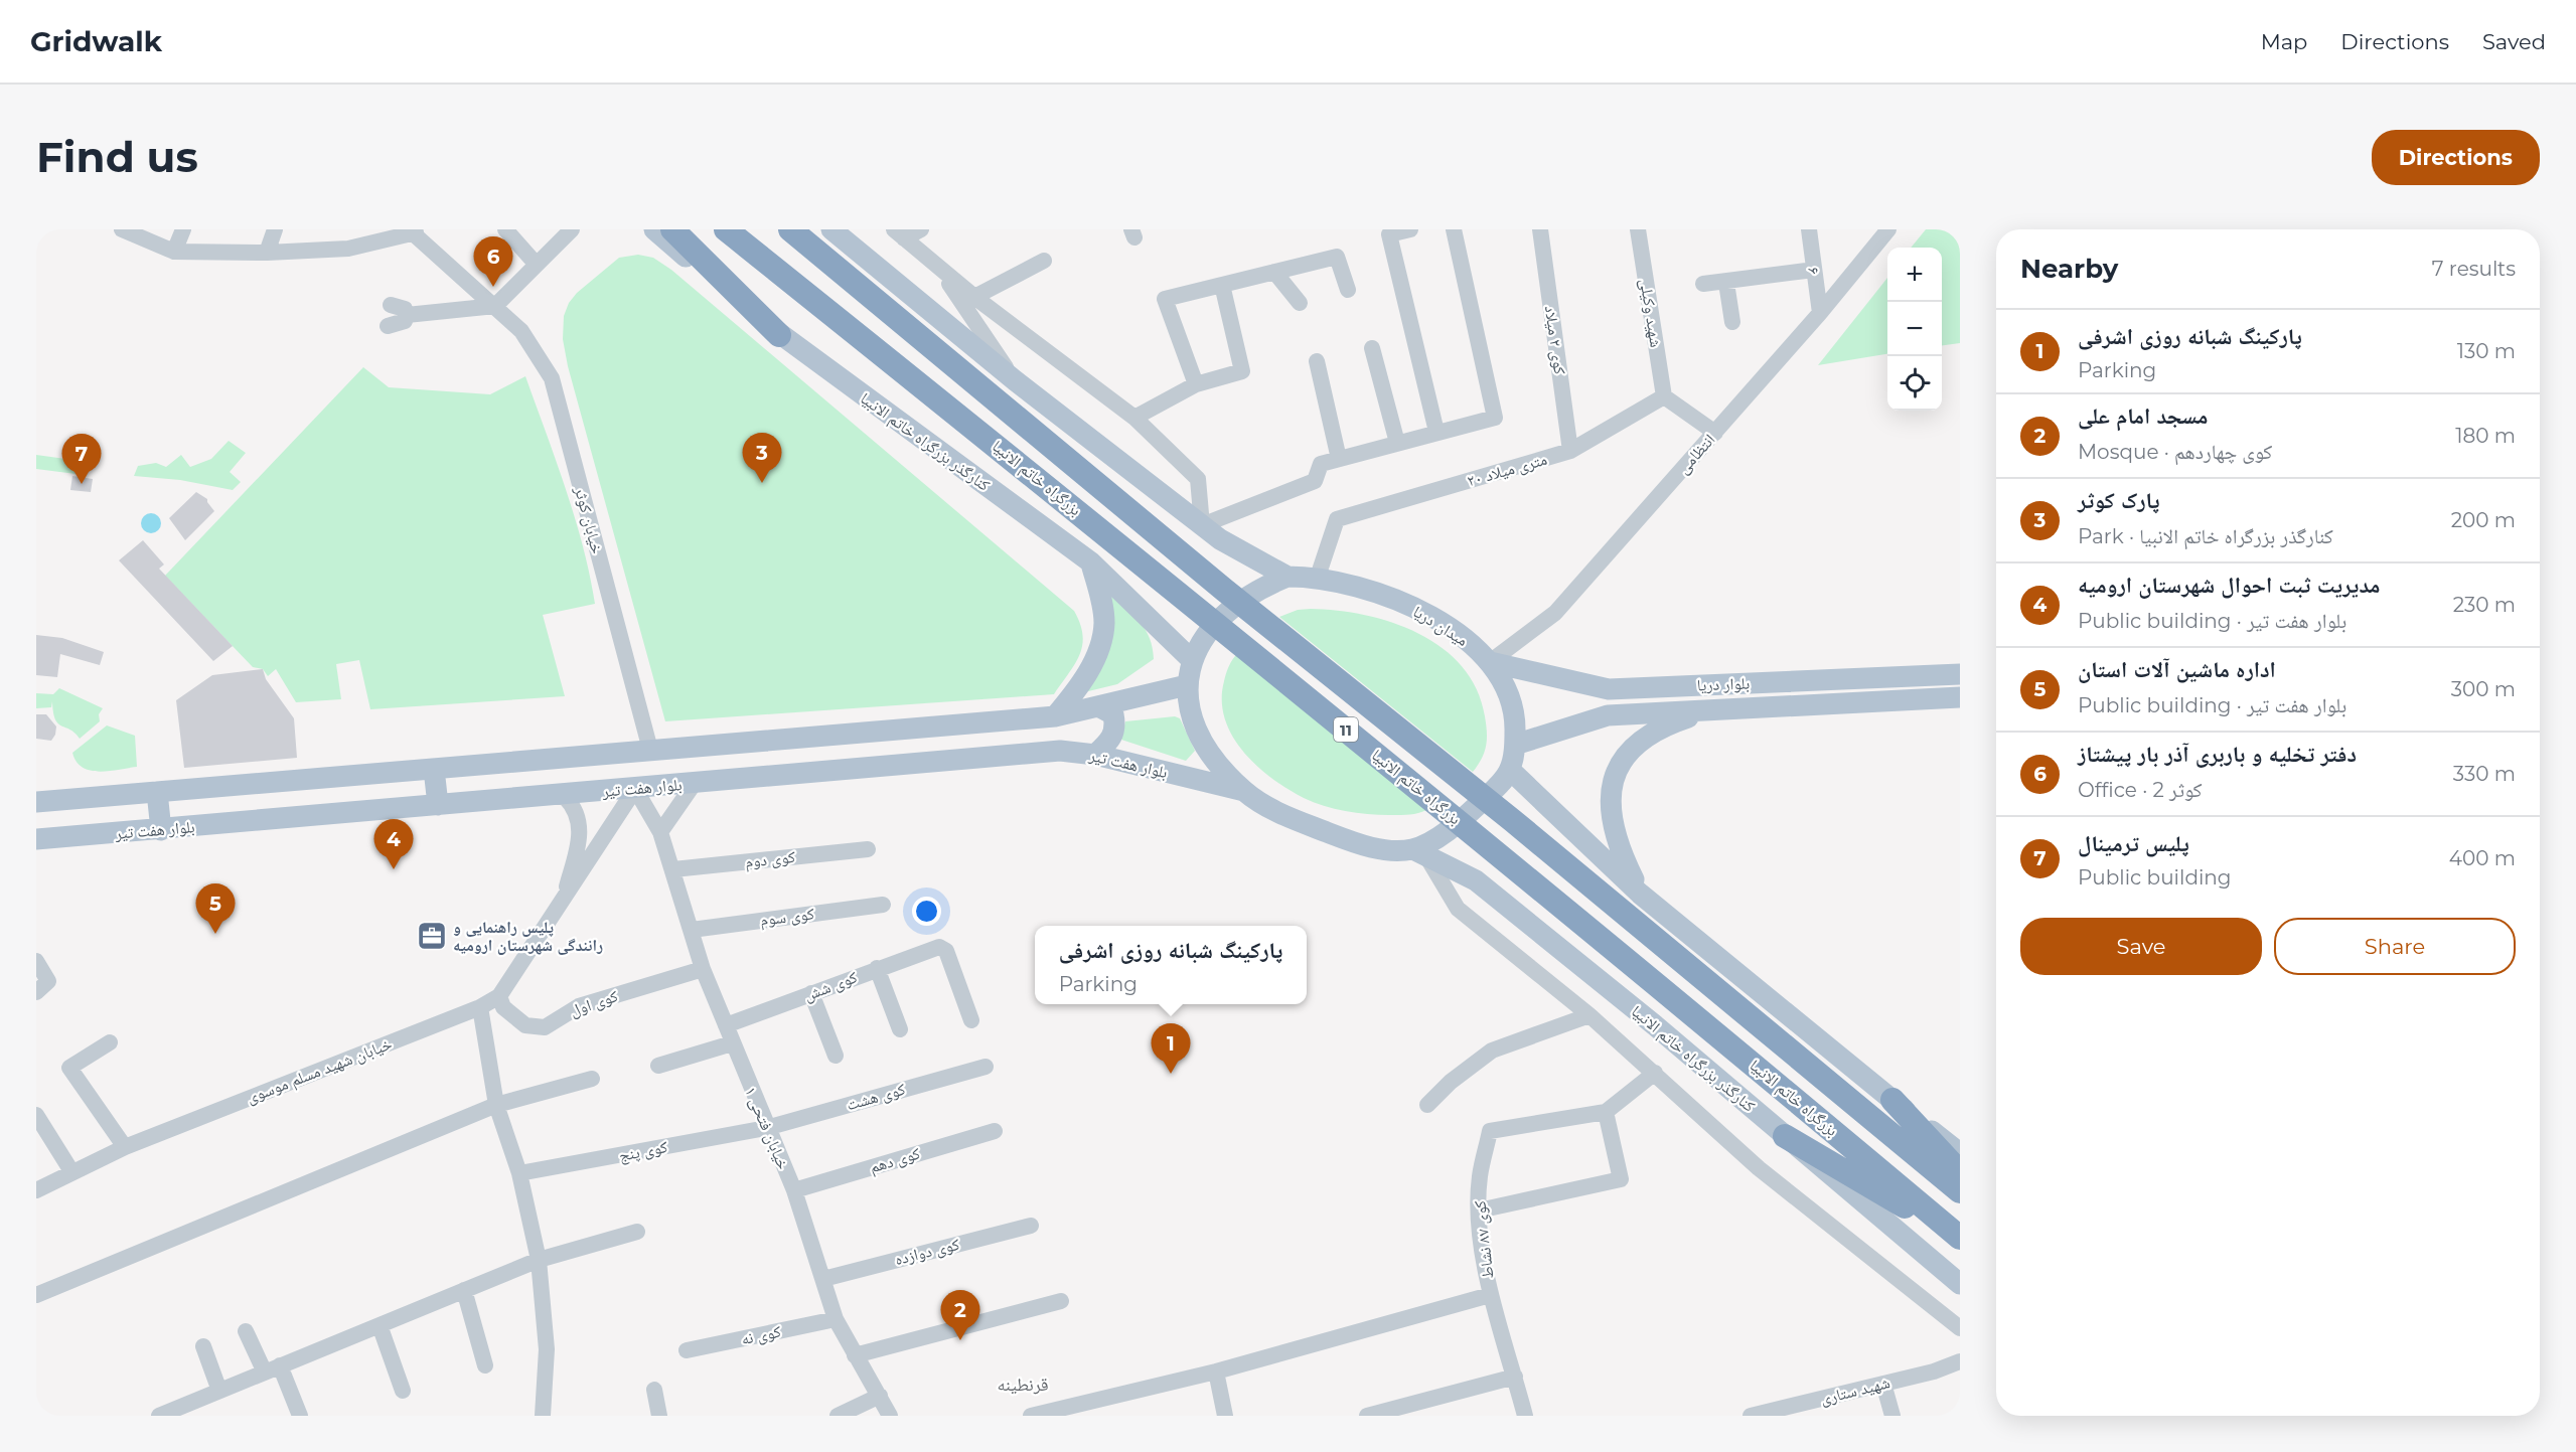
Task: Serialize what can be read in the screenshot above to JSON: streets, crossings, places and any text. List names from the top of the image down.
{
  "streets": {
    "highway": ["بزرگراه خاتم الانبیا", "11"],
    "main road": [
      "کنارگذر بزرگراه خاتم الانبیا",
      "میدان دریا",
      "بلوار دریا",
      "بلوار هفت تیر"
    ],
    "street": [
      "۶",
      "شهید وکیلی",
      "کوی ۲ میلاد",
      "انتظامی",
      "۲۰ متری میلاد",
      "خیابان کوثر",
      "کوی دوم",
      "کوی سوم",
      "کوی شش",
      "کوی اول",
      "خیابان شهید مسلم موسوی",
      "کوی هشت",
      "خیابان فتحی ۱",
      "کوی پنج",
      "کوی دهم",
      "کوی ۸۷ نشاط",
      "کوی دوازده",
      "کوی نه",
      "شهید ستاری"
    ]
  },
  "crossings": [
    ["۶", "انتظامی"],
    ["شهید وکیلی", "۲۰ متری میلاد"],
    ["کوی ۲ میلاد", "۲۰ متری میلاد"],
    ["کنارگذر بزرگراه خاتم الانبیا", "میدان دریا"],
    ["انتظامی", "میدان دریا"],
    ["انتظامی", "بلوار دریا"],
    ["۲۰ متری میلاد", "میدان دریا"],
    ["میدان دریا", "بلوار دریا"],
    ["بلوار هفت تیر", "خیابان شهید مسلم موسوی"],
    ["بلوار هفت تیر", "خیابان فتحی ۱"],
    ["کوی دوم", "خیابان فتحی ۱"],
    ["کوی سوم", "خیابان فتحی ۱"],
    ["کوی شش", "خیابان فتحی ۱"],
    ["کوی اول", "خیابان شهید مسلم موسوی"],
    ["کوی اول", "خیابان فتحی ۱"],
    ["خیابان شهید مسلم موسوی", "خیابان فتحی ۱"],
    ["کوی هشت", "خیابان فتحی ۱"],
    ["کوی هشت", "کوی پنج"],
    ["خیابان فتحی ۱", "کوی پنج"],
    ["خیابان فتحی ۱", "کوی دهم"],
    ["خیابان فتحی ۱", "کوی دوازده"],
    ["خیابان فتحی ۱", "کوی نه"]
  ],
  "districts": ["قرنطینه"],
  "places": {
    "office": ["پلیس راهنمایی و رانندگی شهرستان ارومیه"]
  },
  "page": {
    "header": "Gridwalk",
    "nav": ["Map", "Directions", "Saved"],
    "buttons": [
      "Directions",
      ["Save", "Share"]
    ],
    "title": "Find us",
    "heading": ["Nearby", "7 results"],
    "pins": [
      "6",
      "3",
      "7",
      "4",
      "5",
      "1",
      "2"
    ],
    "map_buttons": ["+", "−"],
    "list": [
      {
        "mark": "1",
        "name": "پارکینگ شبانه روزی اشرفی",
        "note": "Parking",
        "value": "130 m"
      },
      {
        "mark": "2",
        "name": "مسجد امام علی",
        "note": "Mosque · کوی چهاردهم",
        "value": "180 m"
      },
      {
        "mark": "3",
        "name": "پارک کوثر",
        "note": "Park · کنارگذر بزرگراه خاتم الانبیا",
        "value": "200 m"
      },
      {
        "mark": "4",
        "name": "مدیریت ثبت احوال شهرستان ارومیه",
        "note": "Public building · بلوار هفت تیر",
        "value": "230 m"
      },
      {
        "mark": "5",
        "name": "اداره ماشین آلات استان",
        "note": "Public building · بلوار هفت تیر",
        "value": "300 m"
      },
      {
        "mark": "6",
        "name": "دفتر تخلیه و باربری آذر بار پیشتاز",
        "note": "Office · کوثر 2",
        "value": "330 m"
      },
      {
        "mark": "7",
        "name": "پلیس ترمینال",
        "note": "Public building",
        "value": "400 m"
      }
    ],
    "popup": ["پارکینگ شبانه روزی اشرفی", "Parking"]
  }
}
